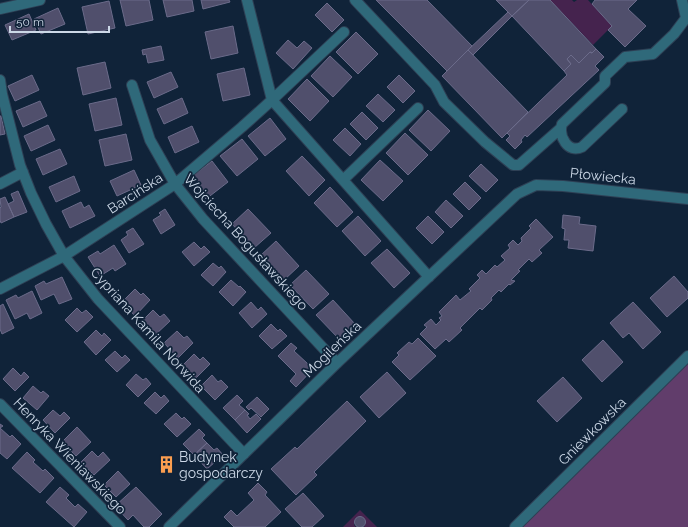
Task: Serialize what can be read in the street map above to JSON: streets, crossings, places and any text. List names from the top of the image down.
{
  "streets": {
    "street": [
      "Płowiecka",
      "Barcińska",
      "Wojciecha Bogusławskiego",
      "Cypriana Kamila Norwida",
      "Mogileńska",
      "Gniewkowska",
      "Henryka Wieniawskiego"
    ]
  },
  "crossings": [
    ["Płowiecka", "Mogileńska"],
    ["Barcińska", "Wojciecha Bogusławskiego"],
    ["Barcińska", "Cypriana Kamila Norwida"],
    ["Wojciecha Bogusławskiego", "Mogileńska"],
    ["Cypriana Kamila Norwida", "Mogileńska"]
  ],
  "places": {
    "building": ["Budynek gospodarczy"]
  },
  "scale_bar": "50 m"
}
